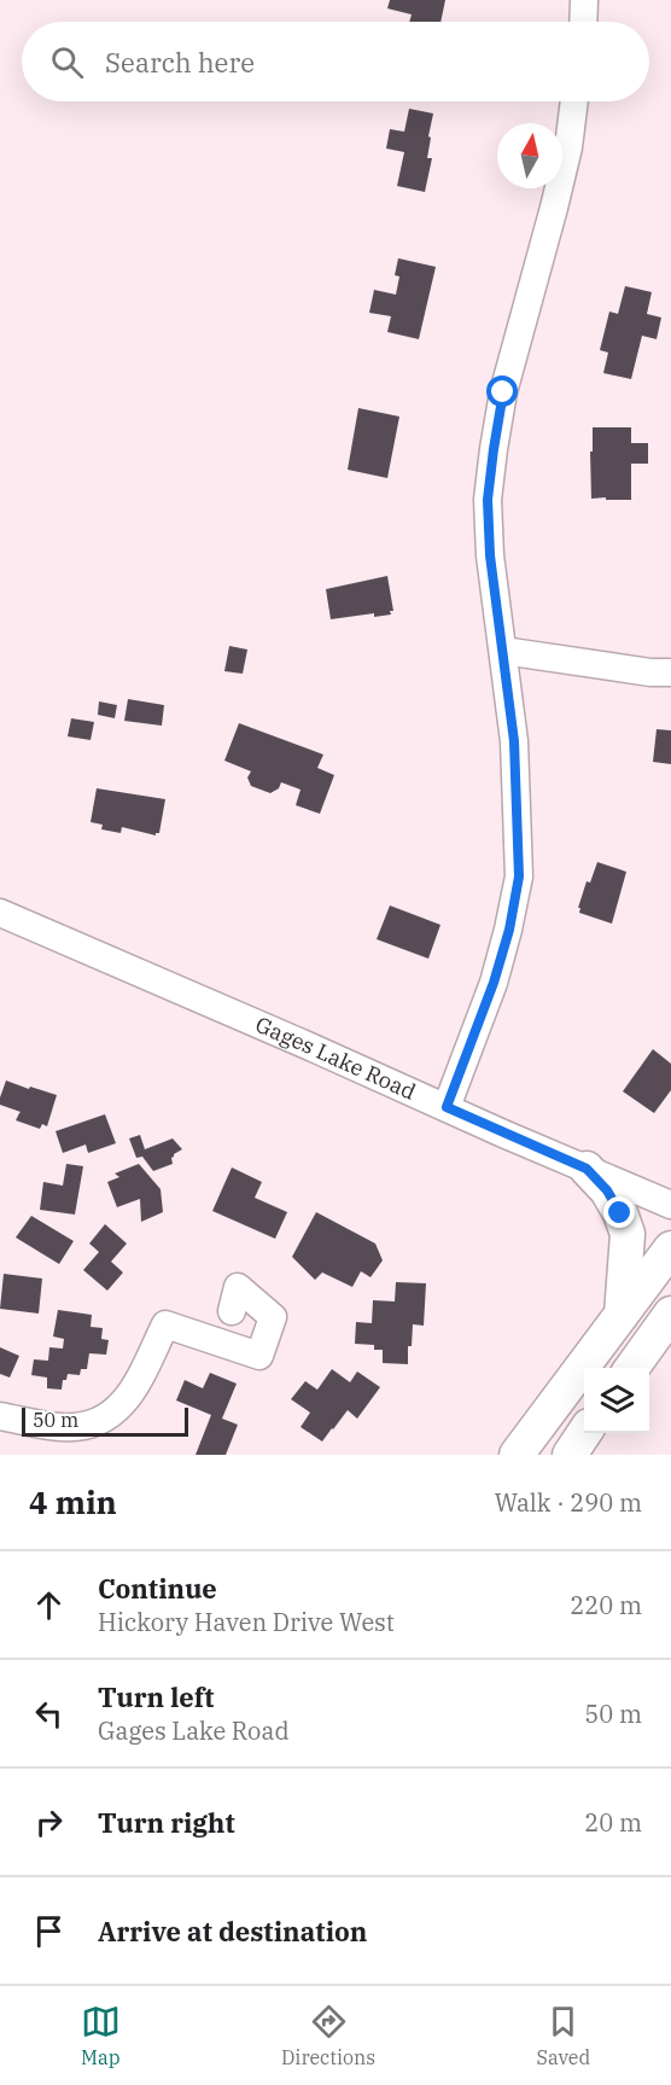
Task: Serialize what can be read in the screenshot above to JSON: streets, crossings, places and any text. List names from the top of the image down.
{
  "streets": {
    "street": ["Gages Lake Road"]
  },
  "scale_bar": "50 m",
  "north": "top",
  "page": {
    "search": "Search here",
    "scale": "50 m",
    "heading": ["4 min", "Walk · 290 m"],
    "list": [
      ["Continue", "Hickory Haven Drive West", "220 m"],
      ["Turn left", "Gages Lake Road", "50 m"],
      ["Turn right", "20 m"],
      "Arrive at destination"
    ],
    "nav": ["Map", "Directions", "Saved"]
  }
}
